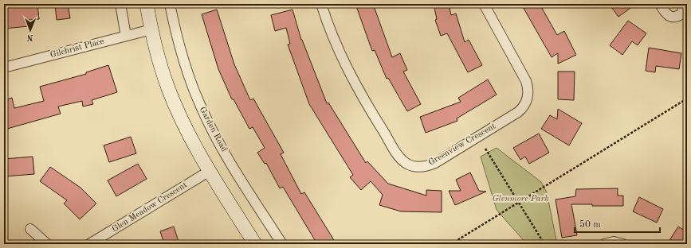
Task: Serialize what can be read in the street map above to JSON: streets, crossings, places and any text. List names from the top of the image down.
{
  "streets": {
    "street": [
      "Gilchrist Place",
      "Garden Road",
      "Greenview Crescent",
      "Glen Meadow Crescent"
    ]
  },
  "parks": ["Glenmore Park"],
  "scale_bar": "50 m",
  "north": "bottom"
}
